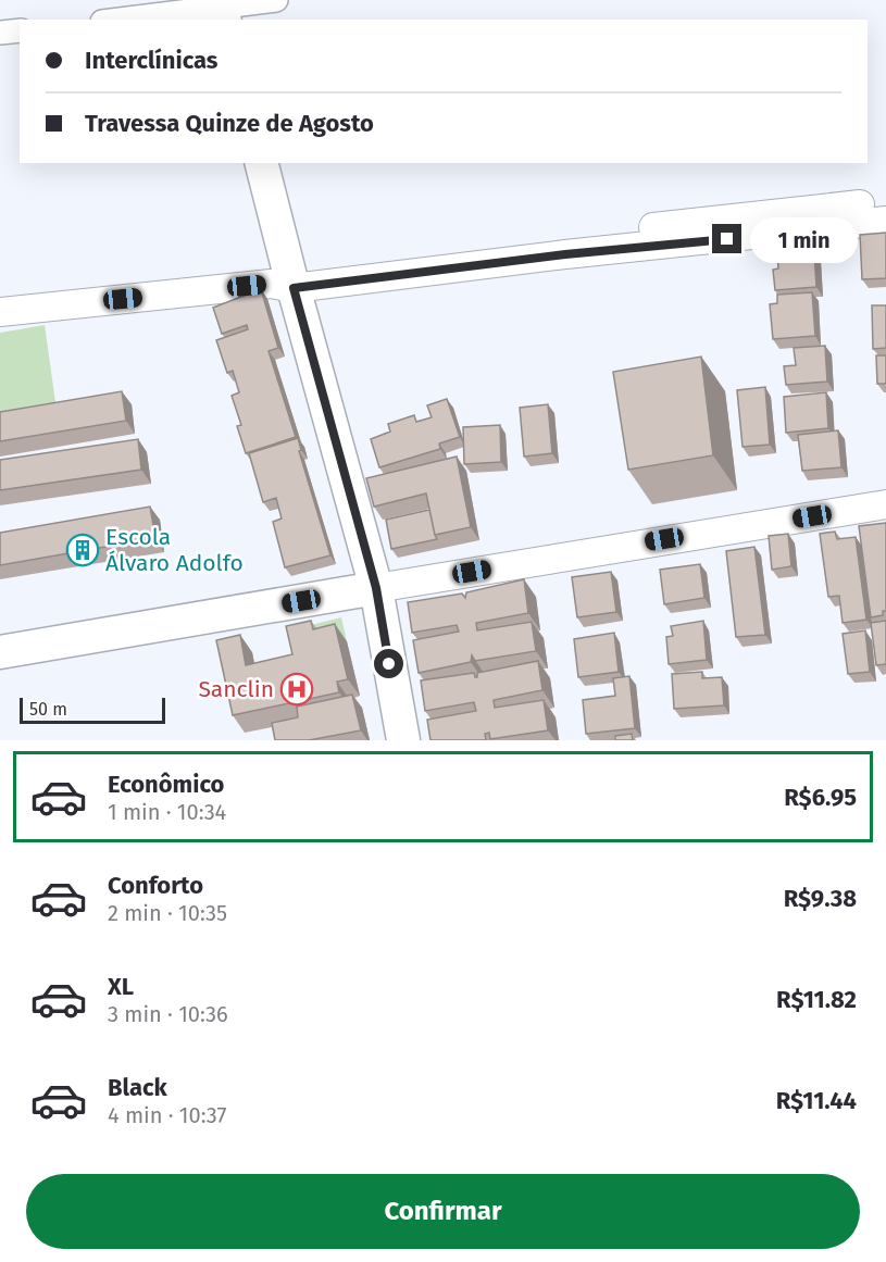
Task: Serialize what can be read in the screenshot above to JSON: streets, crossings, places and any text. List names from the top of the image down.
{
  "places": {
    "building": ["Escola Álvaro Adolfo"],
    "hospital": ["Sanclin"]
  },
  "scale_bar": "50 m",
  "page": {
    "banner": ["Interclínicas", "Travessa Quinze de Agosto"],
    "bubble": "1 min",
    "scale": "50 m",
    "list": [
      {
        "name": "Econômico",
        "note": "1 min · 10:34",
        "value": "R$6.95"
      },
      {
        "name": "Conforto",
        "note": "2 min · 10:35",
        "value": "R$9.38"
      },
      {
        "name": "XL",
        "note": "3 min · 10:36",
        "value": "R$11.82"
      },
      {
        "name": "Black",
        "note": "4 min · 10:37",
        "value": "R$11.44"
      }
    ],
    "buttons": "Confirmar"
  }
}
